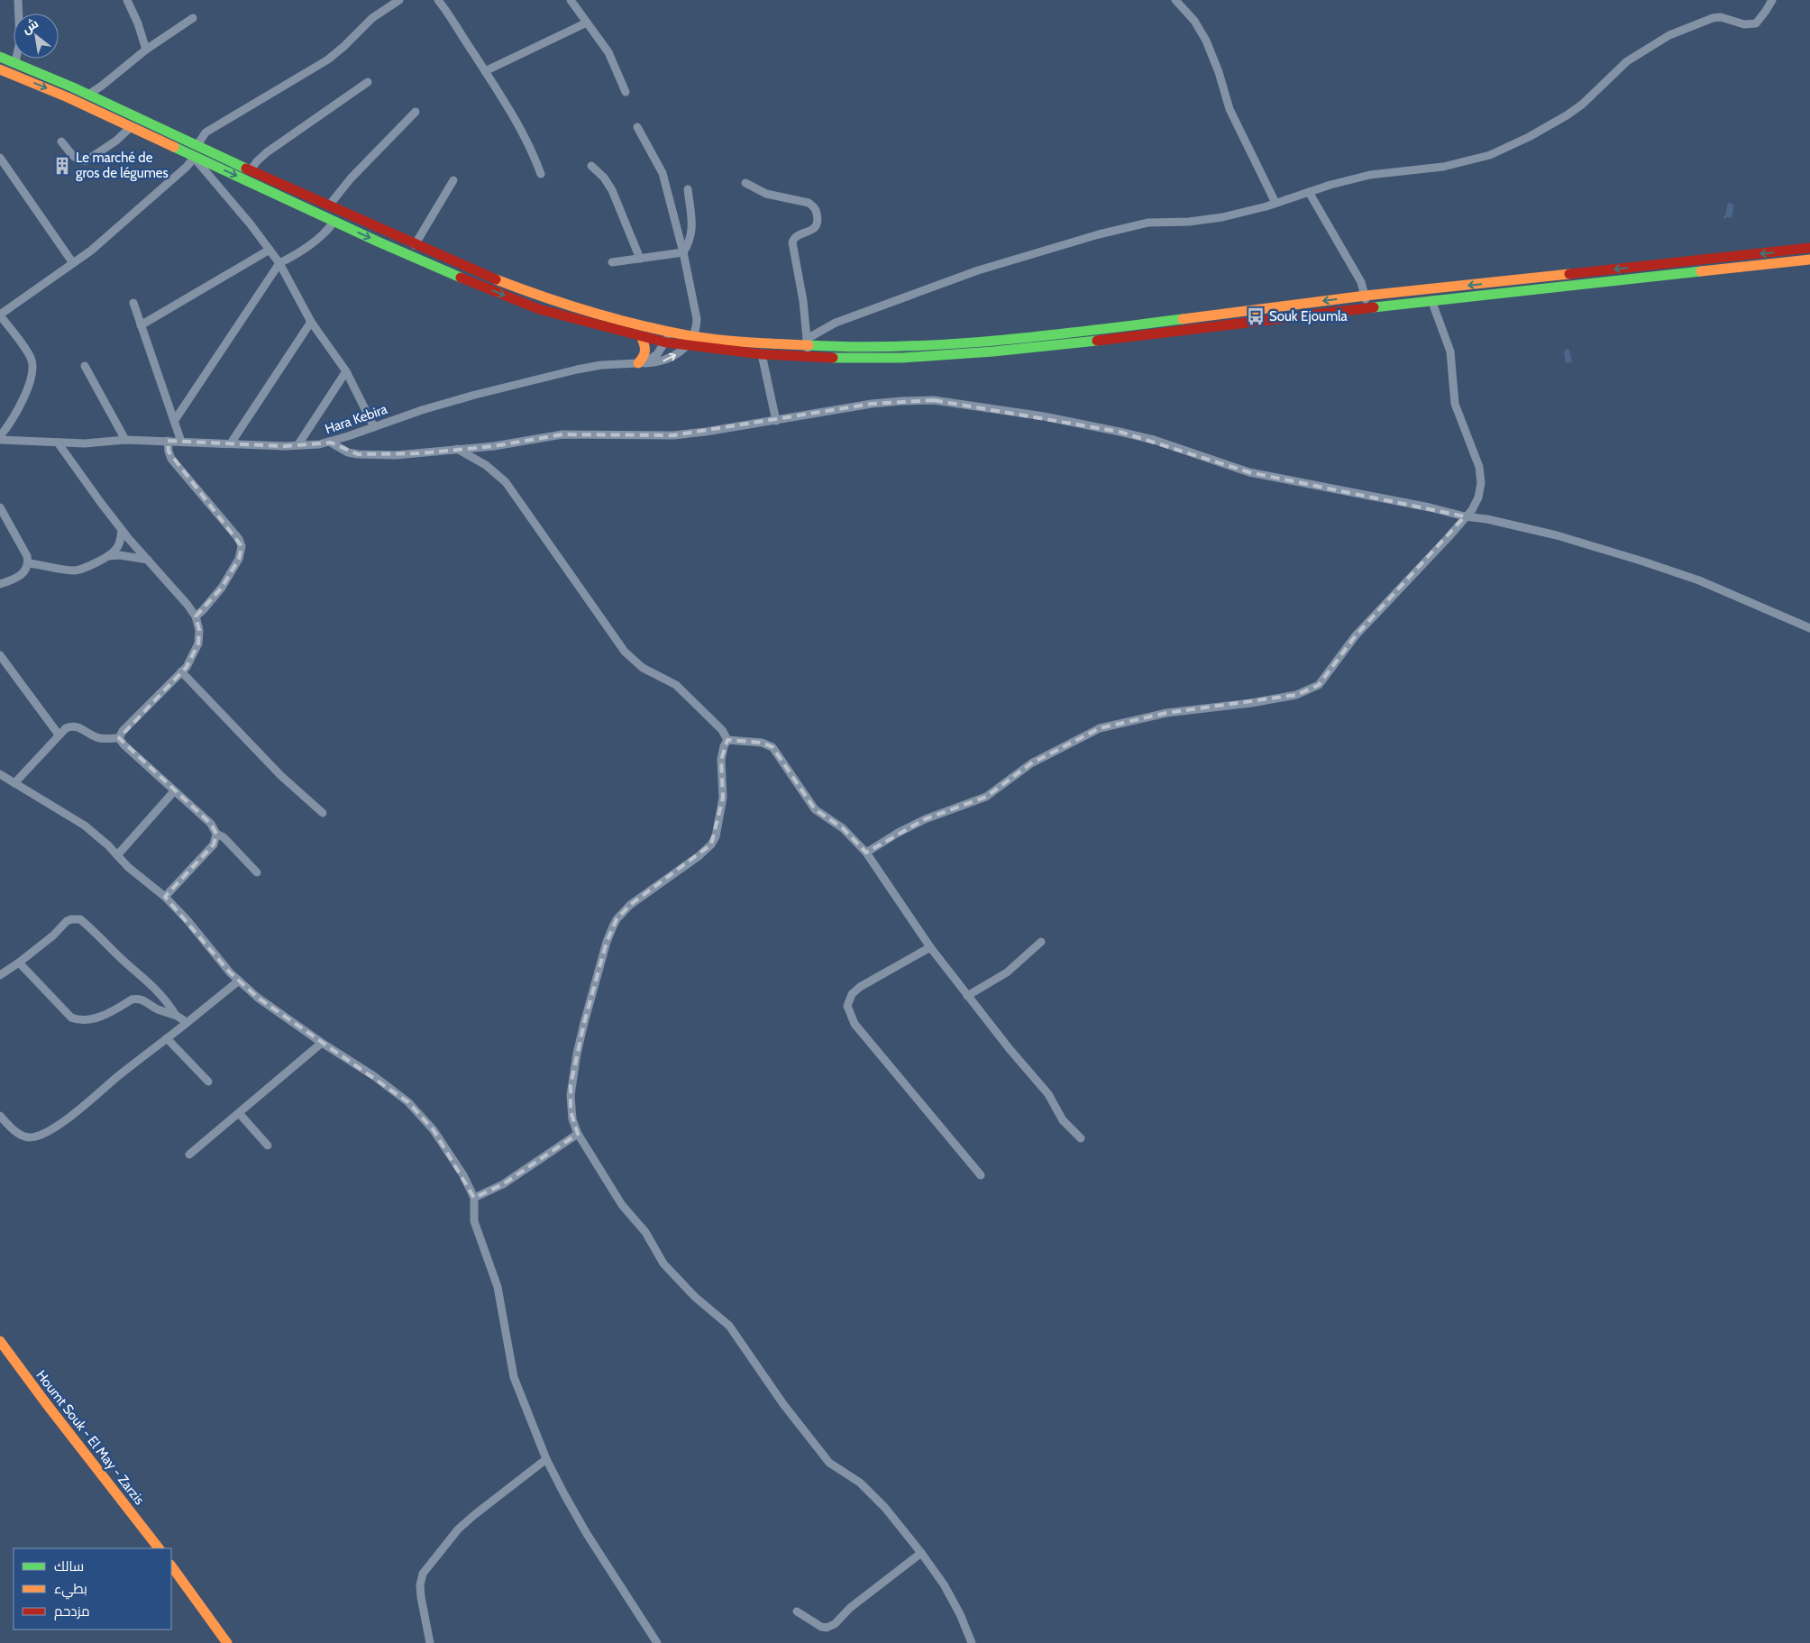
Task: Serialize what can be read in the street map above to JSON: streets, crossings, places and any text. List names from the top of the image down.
{
  "streets": {
    "main road": ["Houmt Souk - El May - Zarzis"],
    "street": ["Hara Kebira"]
  },
  "places": {
    "building": ["Le marché de gros de légumes"],
    "bus stop": ["Souk Ejoumla"]
  },
  "legend": ["سالك", "بطيء", "مزدحم"],
  "north": "top left"
}
